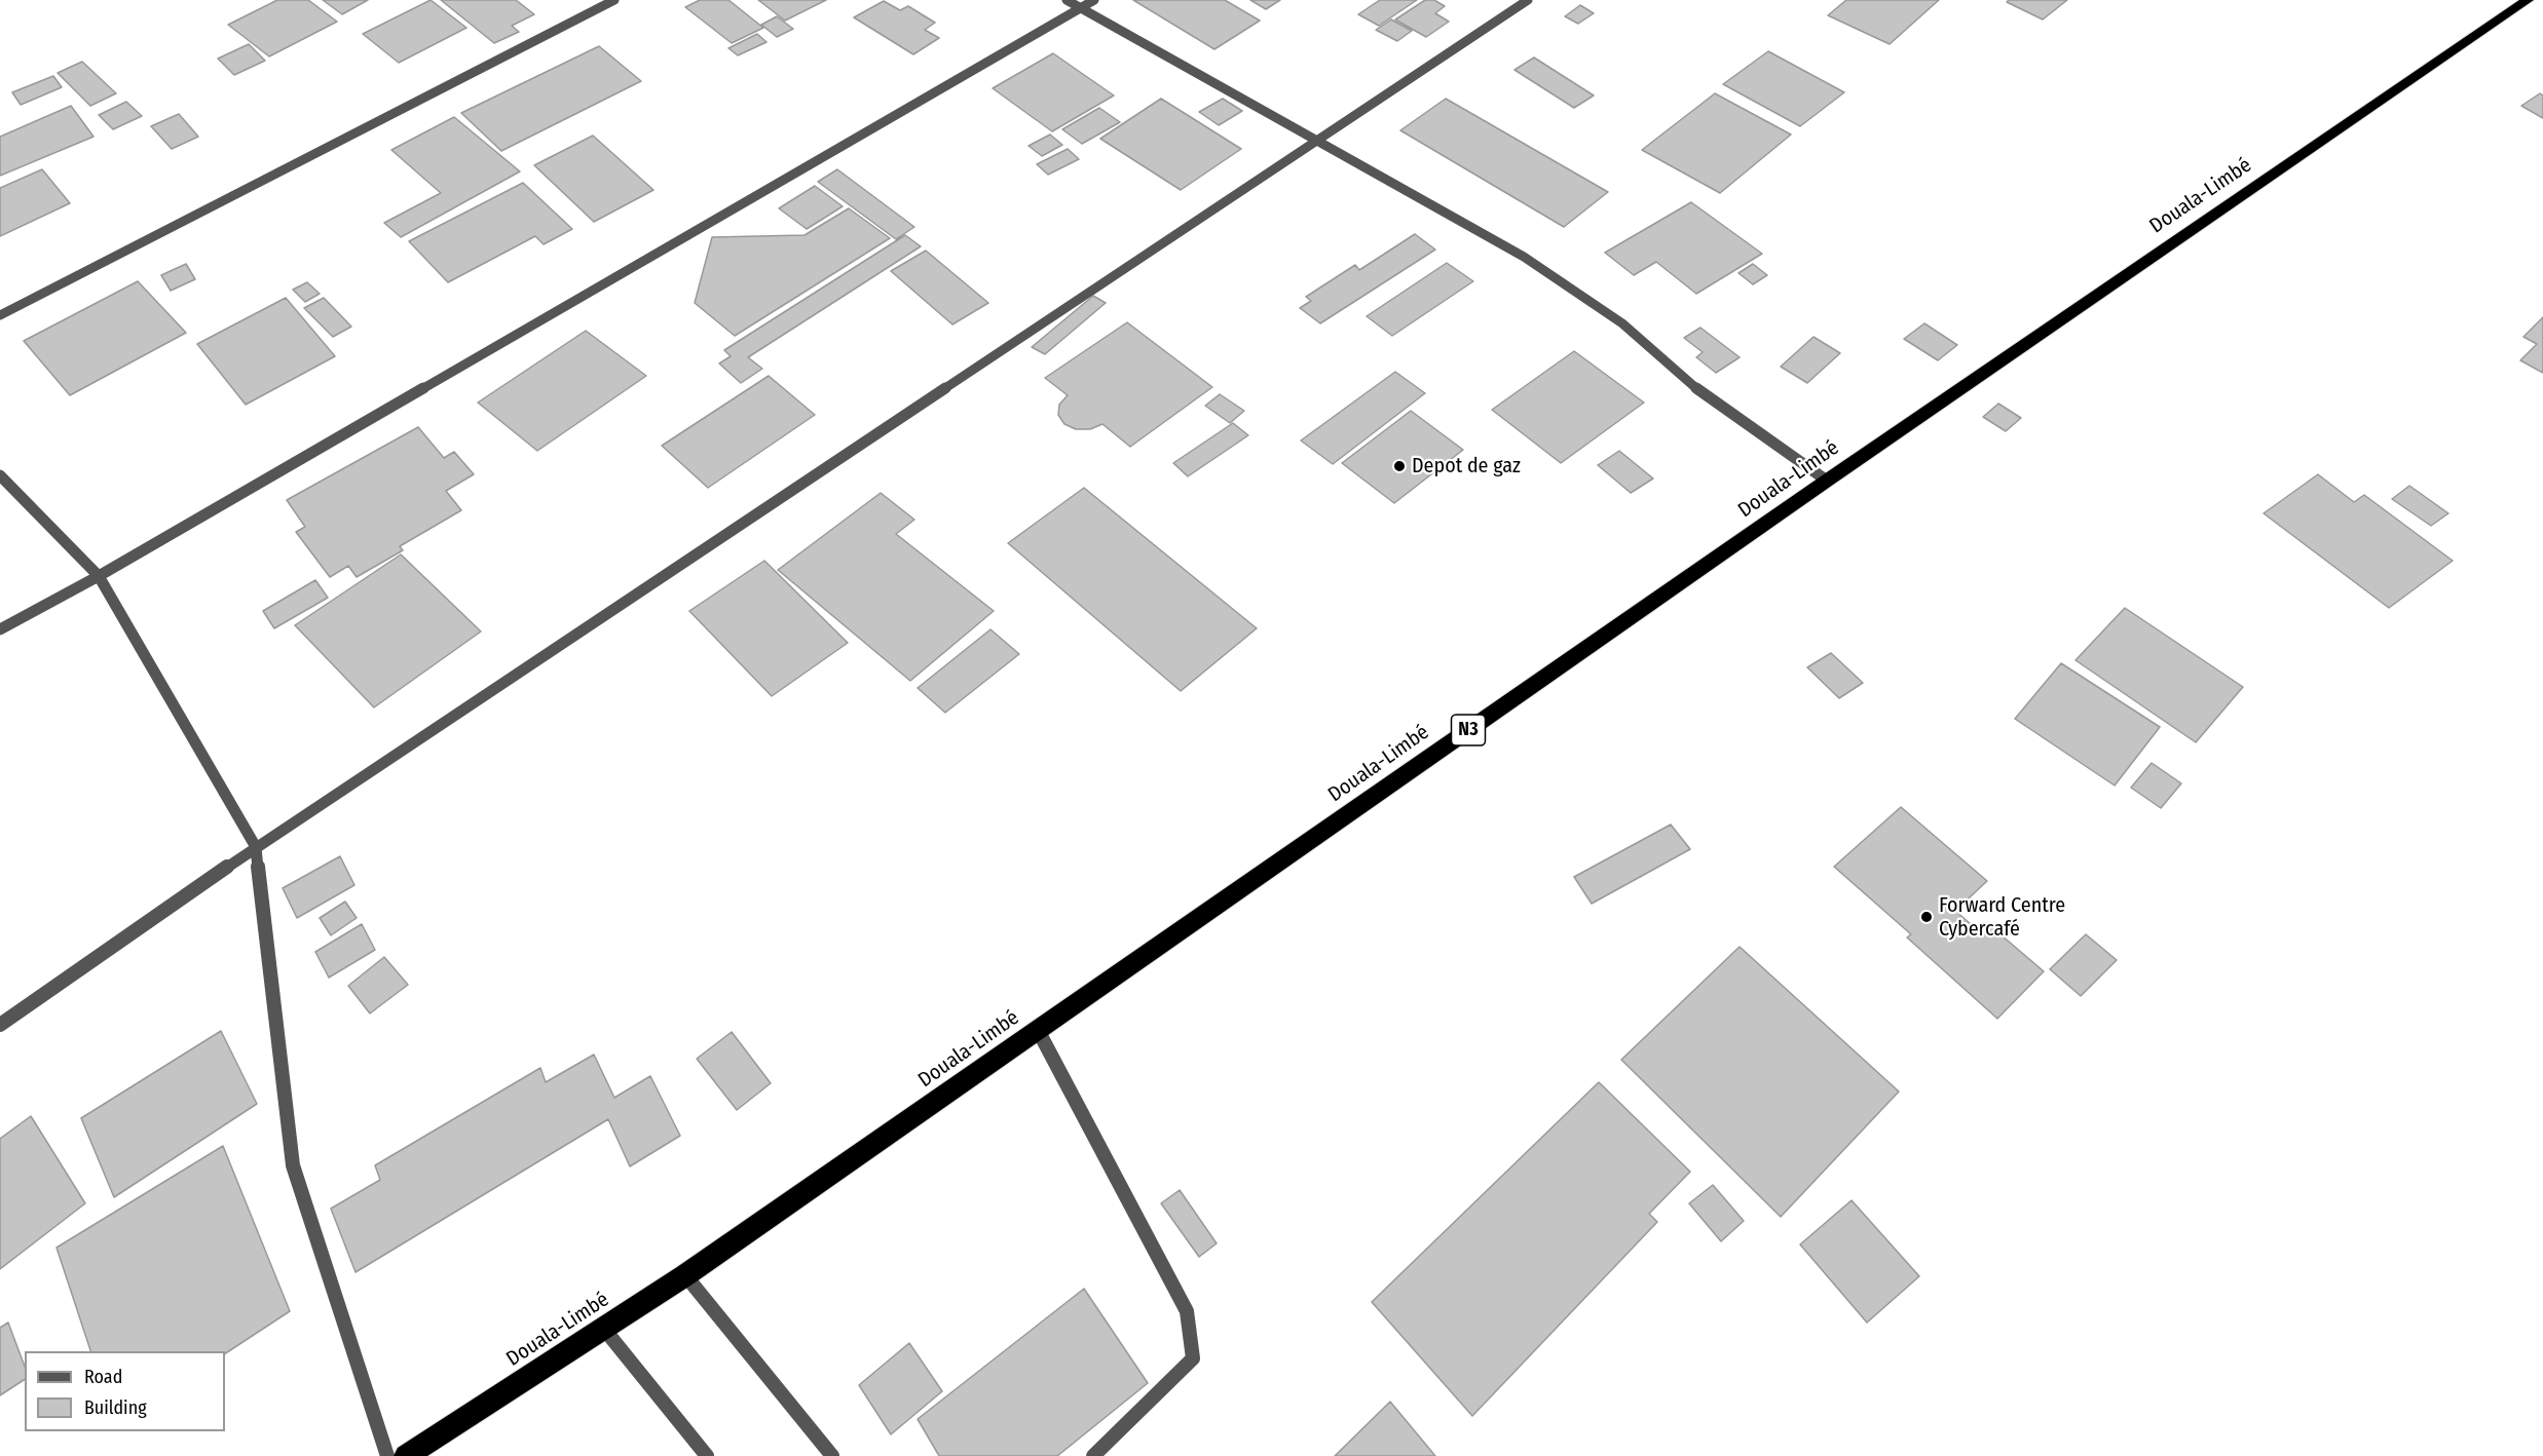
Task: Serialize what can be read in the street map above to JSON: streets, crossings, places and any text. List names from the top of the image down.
{
  "streets": {
    "highway": ["Douala-Limbé", "N3"]
  },
  "places": ["Depot de gaz", "Forward Centre Cybercafé"],
  "legend": ["Road", "Building"]
}
